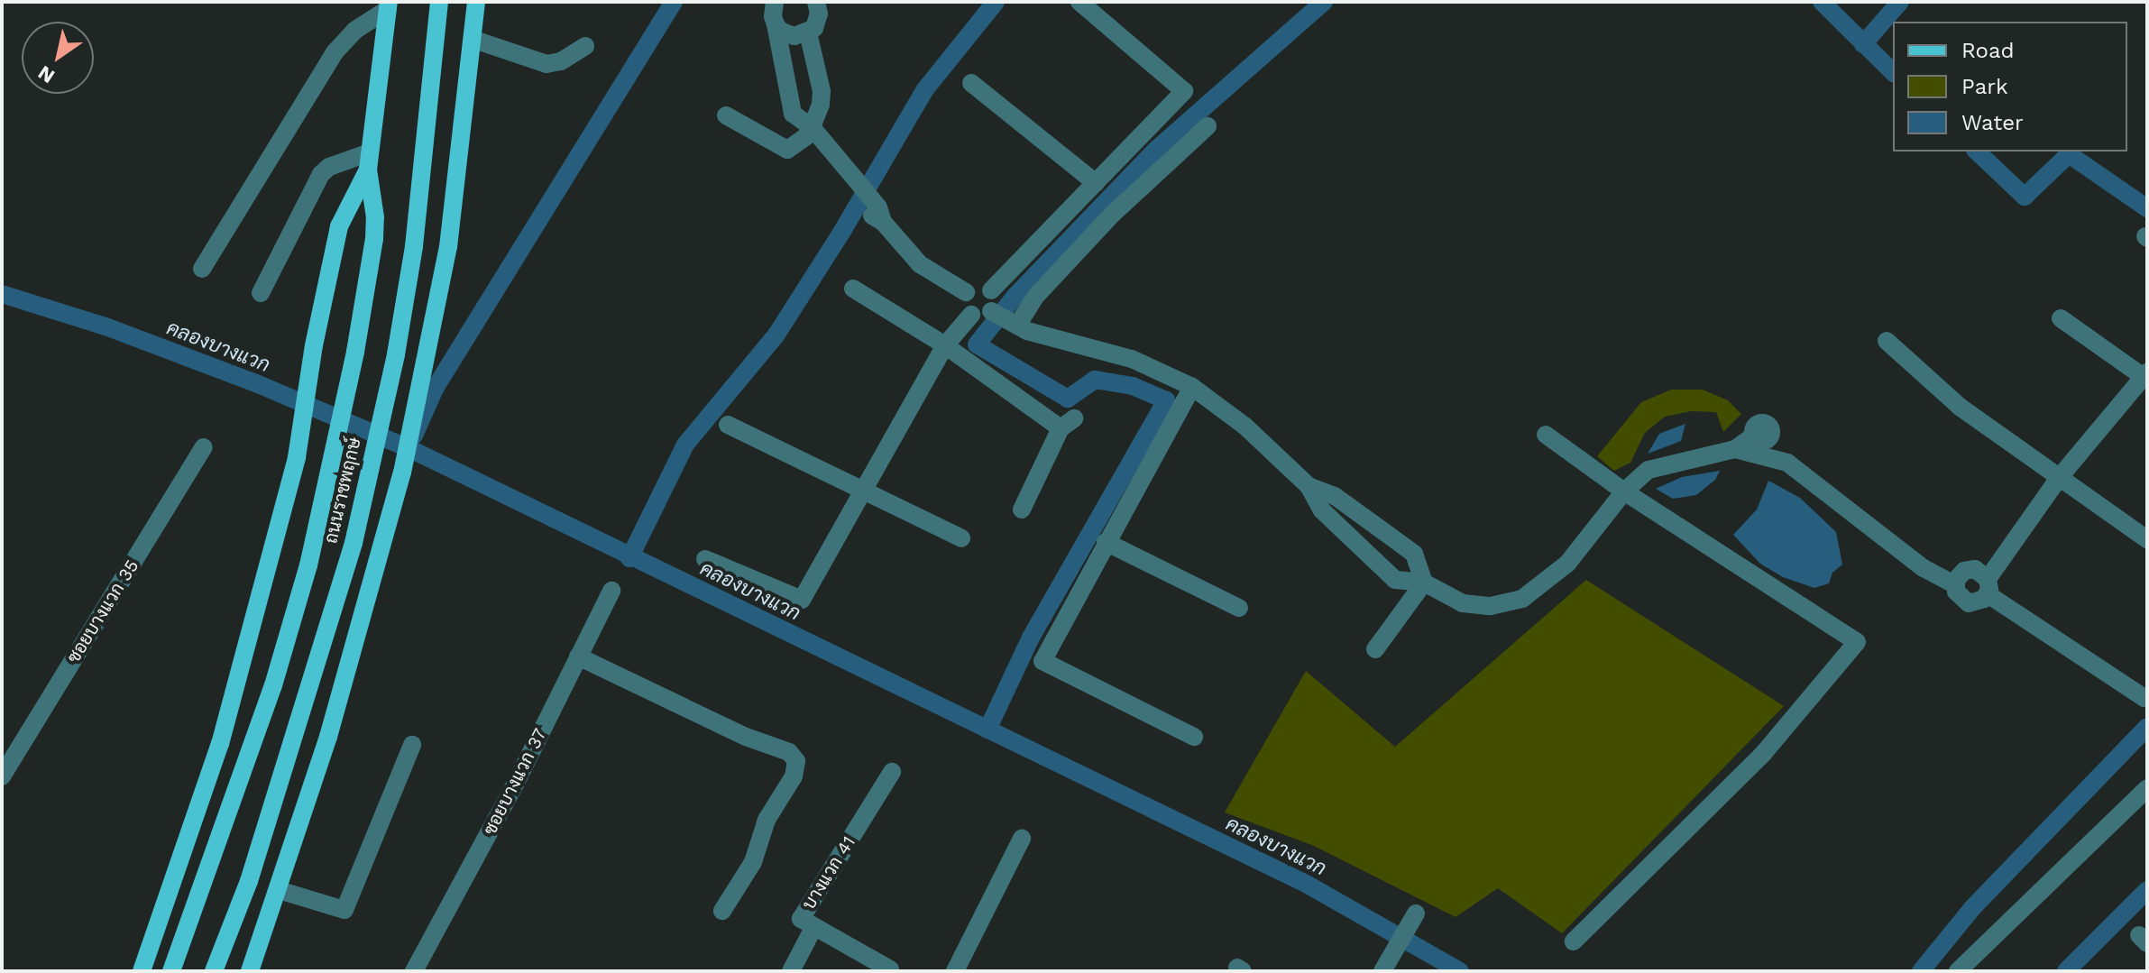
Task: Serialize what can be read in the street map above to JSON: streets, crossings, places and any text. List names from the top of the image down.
{
  "streets": {
    "main road": ["ถนนราชพฤกษ์"],
    "street": ["ซอยบางแวก 35", "ซอยบางแวก 37", "บางแวก 41"]
  },
  "water": ["คลองบางแวก"],
  "legend": ["Road", "Park", "Water"],
  "north": "bottom left"
}
